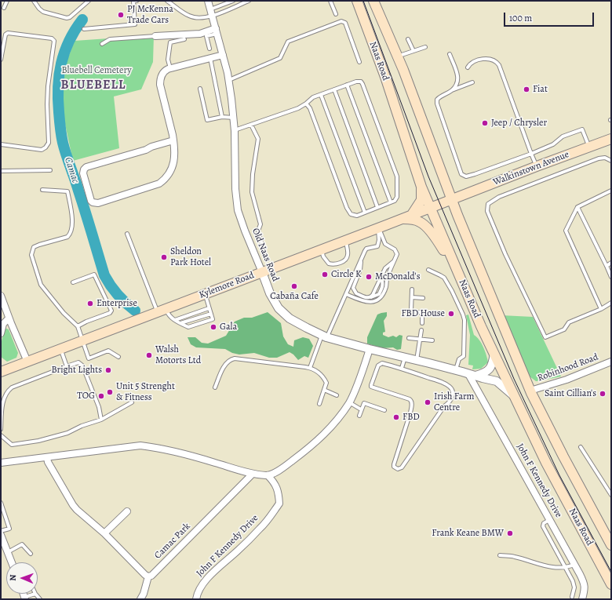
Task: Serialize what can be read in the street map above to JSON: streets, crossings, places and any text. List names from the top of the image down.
{
  "streets": {
    "main road": ["Naas Road", "Walkinstown Avenue", "Kylemore Road"],
    "street": [
      "Old Naas Road",
      "Robinhood Road",
      "John F Kennedy Drive",
      "Camac Park"
    ]
  },
  "crossings": [
    ["Naas Road", "Walkinstown Avenue"],
    ["Naas Road", "Old Naas Road"],
    ["Naas Road", "Kylemore Road"],
    ["Naas Road", "Robinhood Road"],
    ["Walkinstown Avenue", "Kylemore Road"],
    ["Old Naas Road", "Kylemore Road"],
    ["Old Naas Road", "John F Kennedy Drive"]
  ],
  "districts": ["BLUEBELL"],
  "water": ["Camac"],
  "parks": ["Bluebell Cemetery"],
  "places": [
    "PJ McKenna Trade Cars",
    "Fiat",
    "Jeep / Chrysler",
    "Sheldon Park Hotel",
    "Circle K",
    "McDonald's",
    "Cabaña Cafe",
    "Enterprise",
    "FBD House",
    "Gala",
    "Walsh Motorts Ltd",
    "Bright Lights",
    "Unit 5 Strenght & Fitness",
    "Saint Cillian's",
    "TOG",
    "Irish Farm Centre",
    "FBD",
    "Frank Keane BMW"
  ],
  "scale_bar": "100 m",
  "north": "left"
}
